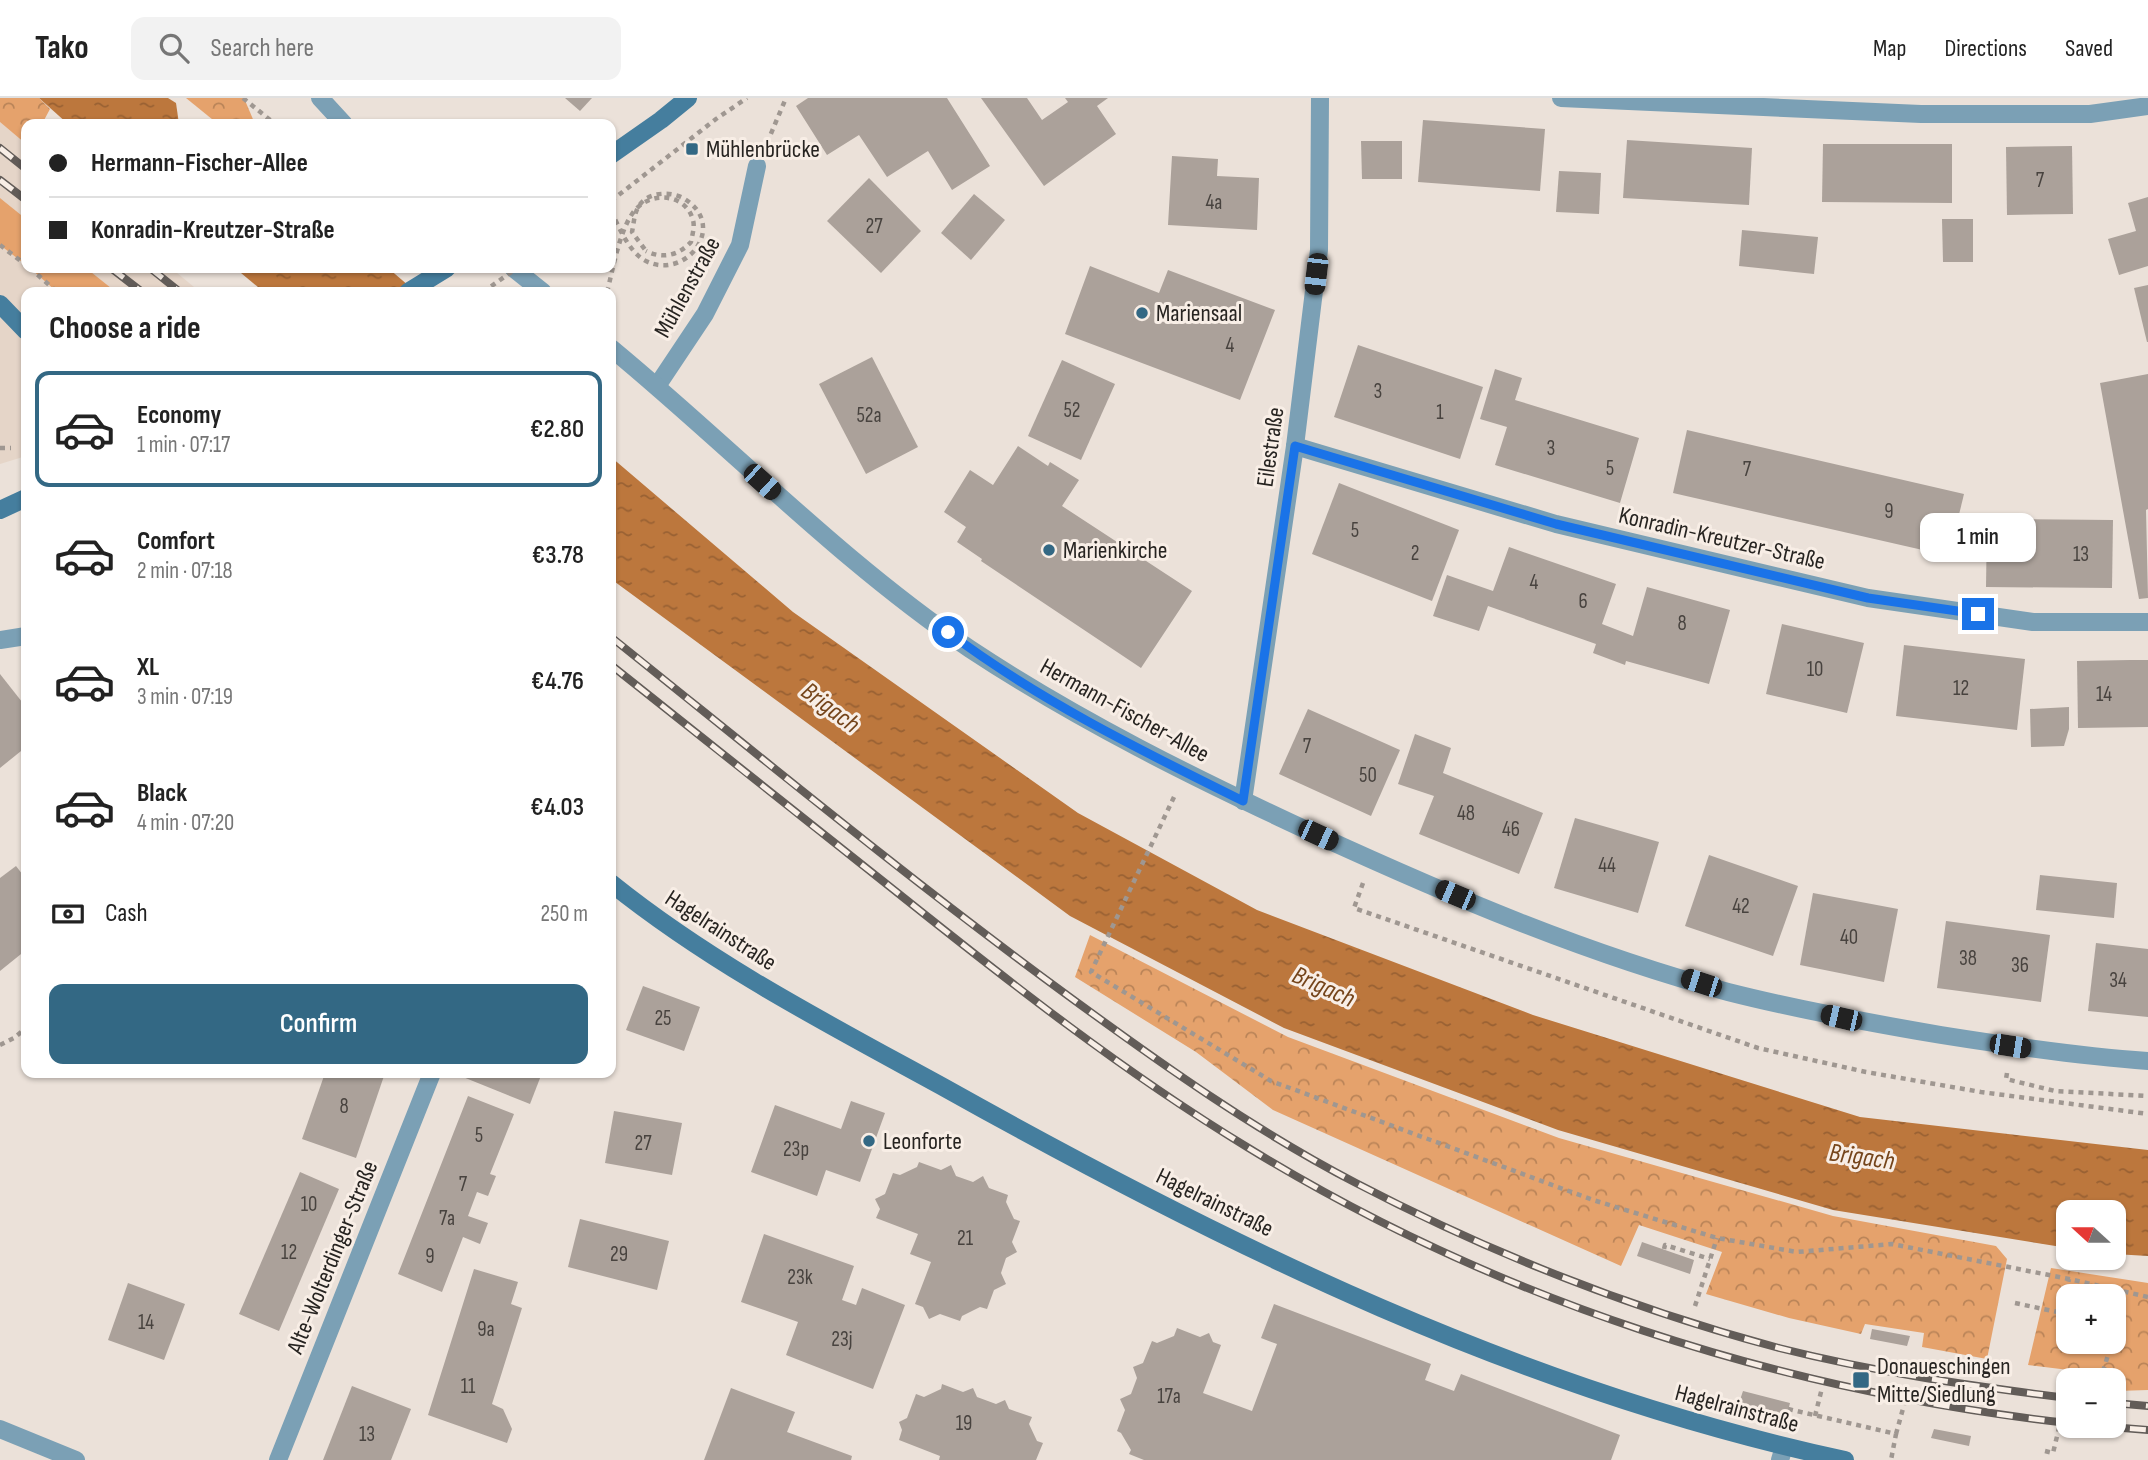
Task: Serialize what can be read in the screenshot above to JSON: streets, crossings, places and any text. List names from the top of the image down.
{
  "streets": {
    "main road": ["Hagelrainstraße"],
    "street": [
      "Mühlenstraße",
      "Eilestraße",
      "Konradin-Kreutzer-Straße",
      "Hermann-Fischer-Allee",
      "Alte-Wolterdinger-Straße"
    ]
  },
  "crossings": [
    ["Mühlenstraße", "Hermann-Fischer-Allee"],
    ["Eilestraße", "Konradin-Kreutzer-Straße"],
    ["Eilestraße", "Hermann-Fischer-Allee"]
  ],
  "water": ["Brigach"],
  "places": {
    "transit": ["Mühlenbrücke", "Donaueschingen Mitte/Siedlung"],
    "other": ["Mariensaal", "Marienkirche", "Leonforte"]
  },
  "house_numbers": [
    "7",
    "4a",
    "27",
    "4",
    "3",
    "52",
    "1",
    "52a",
    "3",
    "5",
    "7",
    "9",
    "5",
    "2",
    "13",
    "4",
    "6",
    "8",
    "10",
    "12",
    "14",
    "7",
    "50",
    "48",
    "46",
    "44",
    "42",
    "40",
    "38",
    "36",
    "34",
    "25",
    "8",
    "5",
    "27",
    "23p",
    "7",
    "10",
    "7a",
    "21",
    "12",
    "29",
    "9",
    "23k",
    "14",
    "9a",
    "23j",
    "11",
    "17a",
    "19",
    "13"
  ],
  "north": "left",
  "page": {
    "header": "Tako",
    "search": "Search here",
    "nav": ["Map", "Directions", "Saved"],
    "banner": ["Hermann-Fischer-Allee", "Konradin-Kreutzer-Straße"],
    "heading": "Choose a ride",
    "list": [
      {
        "name": "Economy",
        "note": "1 min · 07:17",
        "value": "€2.80"
      },
      {
        "name": "Comfort",
        "note": "2 min · 07:18",
        "value": "€3.78"
      },
      {
        "name": "XL",
        "note": "3 min · 07:19",
        "value": "€4.76"
      },
      {
        "name": "Black",
        "note": "4 min · 07:20",
        "value": "€4.03"
      }
    ],
    "bubble": "1 min",
    "pay": ["Cash", "250 m"],
    "buttons": "Confirm",
    "map_buttons": ["+", "−"]
  }
}
